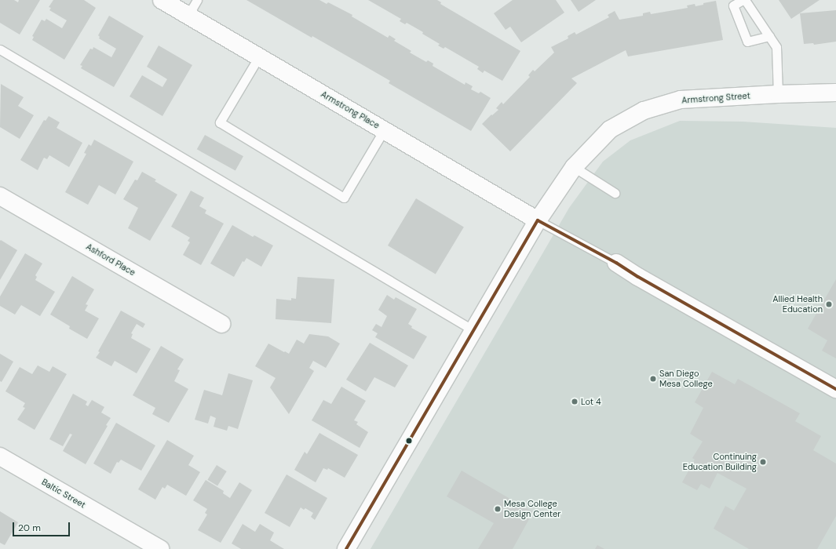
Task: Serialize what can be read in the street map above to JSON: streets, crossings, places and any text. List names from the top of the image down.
{
  "streets": {
    "street": [
      "Armstrong Street",
      "Armstrong Place",
      "Ashford Place",
      "Baltic Street"
    ]
  },
  "crossings": [
    ["Armstrong Street", "Armstrong Place"]
  ],
  "places": [
    "Allied Health Education",
    "San Diego Mesa College",
    "Lot 4",
    "Continuing Education Building",
    "Mesa College Design Center"
  ],
  "scale_bar": "20 m"
}
